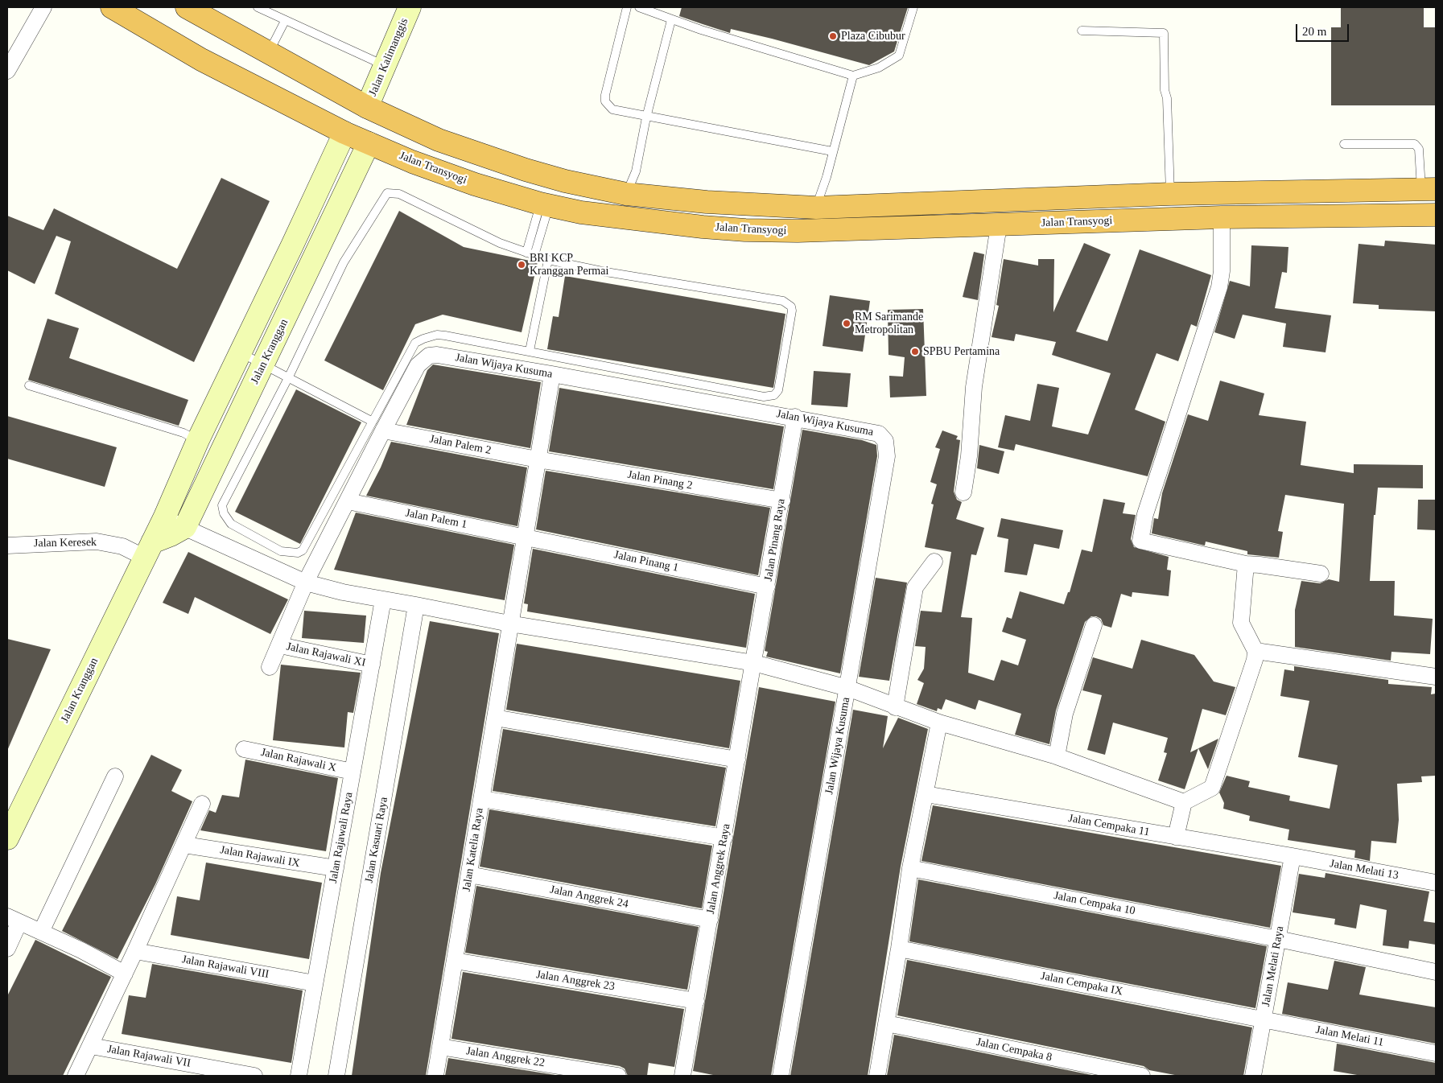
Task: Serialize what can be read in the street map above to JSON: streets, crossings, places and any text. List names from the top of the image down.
{
  "streets": {
    "highway": ["Jalan Transyogi"],
    "main road": ["Jalan Kalimanggis", "Jalan Kranggan"],
    "street": [
      "Jalan Wijaya Kusuma",
      "Jalan Palem 2",
      "Jalan Pinang 2",
      "Jalan Palem 1",
      "Jalan Pinang Raya",
      "Jalan Keresek",
      "Jalan Pinang 1",
      "Jalan Rajawali XI",
      "Jalan Rajawali X",
      "Jalan Cempaka 11",
      "Jalan Rajawali Raya",
      "Jalan Kasuari Raya",
      "Jalan Katelia Raya",
      "Jalan Rajawali IX",
      "Jalan Anggrek Raya",
      "Jalan Melati 13",
      "Jalan Anggrek 24",
      "Jalan Cempaka 10",
      "Jalan Melati Raya",
      "Jalan Rajawali VIII",
      "Jalan Anggrek 23",
      "Jalan Cempaka IX",
      "Jalan Melati 11",
      "Jalan Cempaka 8",
      "Jalan Rajawali VII",
      "Jalan Anggrek 22"
    ]
  },
  "crossings": [
    ["Jalan Transyogi", "Jalan Kranggan"],
    ["Jalan Kranggan", "Jalan Keresek"],
    ["Jalan Wijaya Kusuma", "Jalan Palem 2"],
    ["Jalan Wijaya Kusuma", "Jalan Palem 1"],
    ["Jalan Wijaya Kusuma", "Jalan Pinang Raya"],
    ["Jalan Wijaya Kusuma", "Jalan Rajawali XI"],
    ["Jalan Wijaya Kusuma", "Jalan Katelia Raya"],
    ["Jalan Palem 2", "Jalan Pinang 2"],
    ["Jalan Palem 2", "Jalan Katelia Raya"],
    ["Jalan Pinang 2", "Jalan Pinang Raya"],
    ["Jalan Pinang 2", "Jalan Katelia Raya"],
    ["Jalan Palem 1", "Jalan Pinang 1"],
    ["Jalan Palem 1", "Jalan Katelia Raya"],
    ["Jalan Pinang Raya", "Jalan Pinang 1"],
    ["Jalan Pinang Raya", "Jalan Anggrek Raya"],
    ["Jalan Pinang 1", "Jalan Katelia Raya"],
    ["Jalan Rajawali XI", "Jalan Rajawali Raya"],
    ["Jalan Rajawali X", "Jalan Rajawali Raya"],
    ["Jalan Cempaka 11", "Jalan Melati 13"],
    ["Jalan Cempaka 11", "Jalan Melati Raya"],
    ["Jalan Rajawali Raya", "Jalan Rajawali IX"],
    ["Jalan Rajawali Raya", "Jalan Rajawali VIII"],
    ["Jalan Katelia Raya", "Jalan Anggrek 24"],
    ["Jalan Katelia Raya", "Jalan Anggrek 23"],
    ["Jalan Katelia Raya", "Jalan Anggrek 22"],
    ["Jalan Anggrek Raya", "Jalan Anggrek 24"],
    ["Jalan Anggrek Raya", "Jalan Anggrek 23"],
    ["Jalan Melati 13", "Jalan Melati Raya"],
    ["Jalan Cempaka 10", "Jalan Melati Raya"],
    ["Jalan Melati Raya", "Jalan Cempaka IX"],
    ["Jalan Melati Raya", "Jalan Melati 11"],
    ["Jalan Cempaka IX", "Jalan Melati 11"]
  ],
  "places": [
    "Plaza Cibubur",
    "BRI KCP Kranggan Permai",
    "RM Sarimande Metropolitan",
    "SPBU Pertamina"
  ],
  "scale_bar": "20 m"
}
